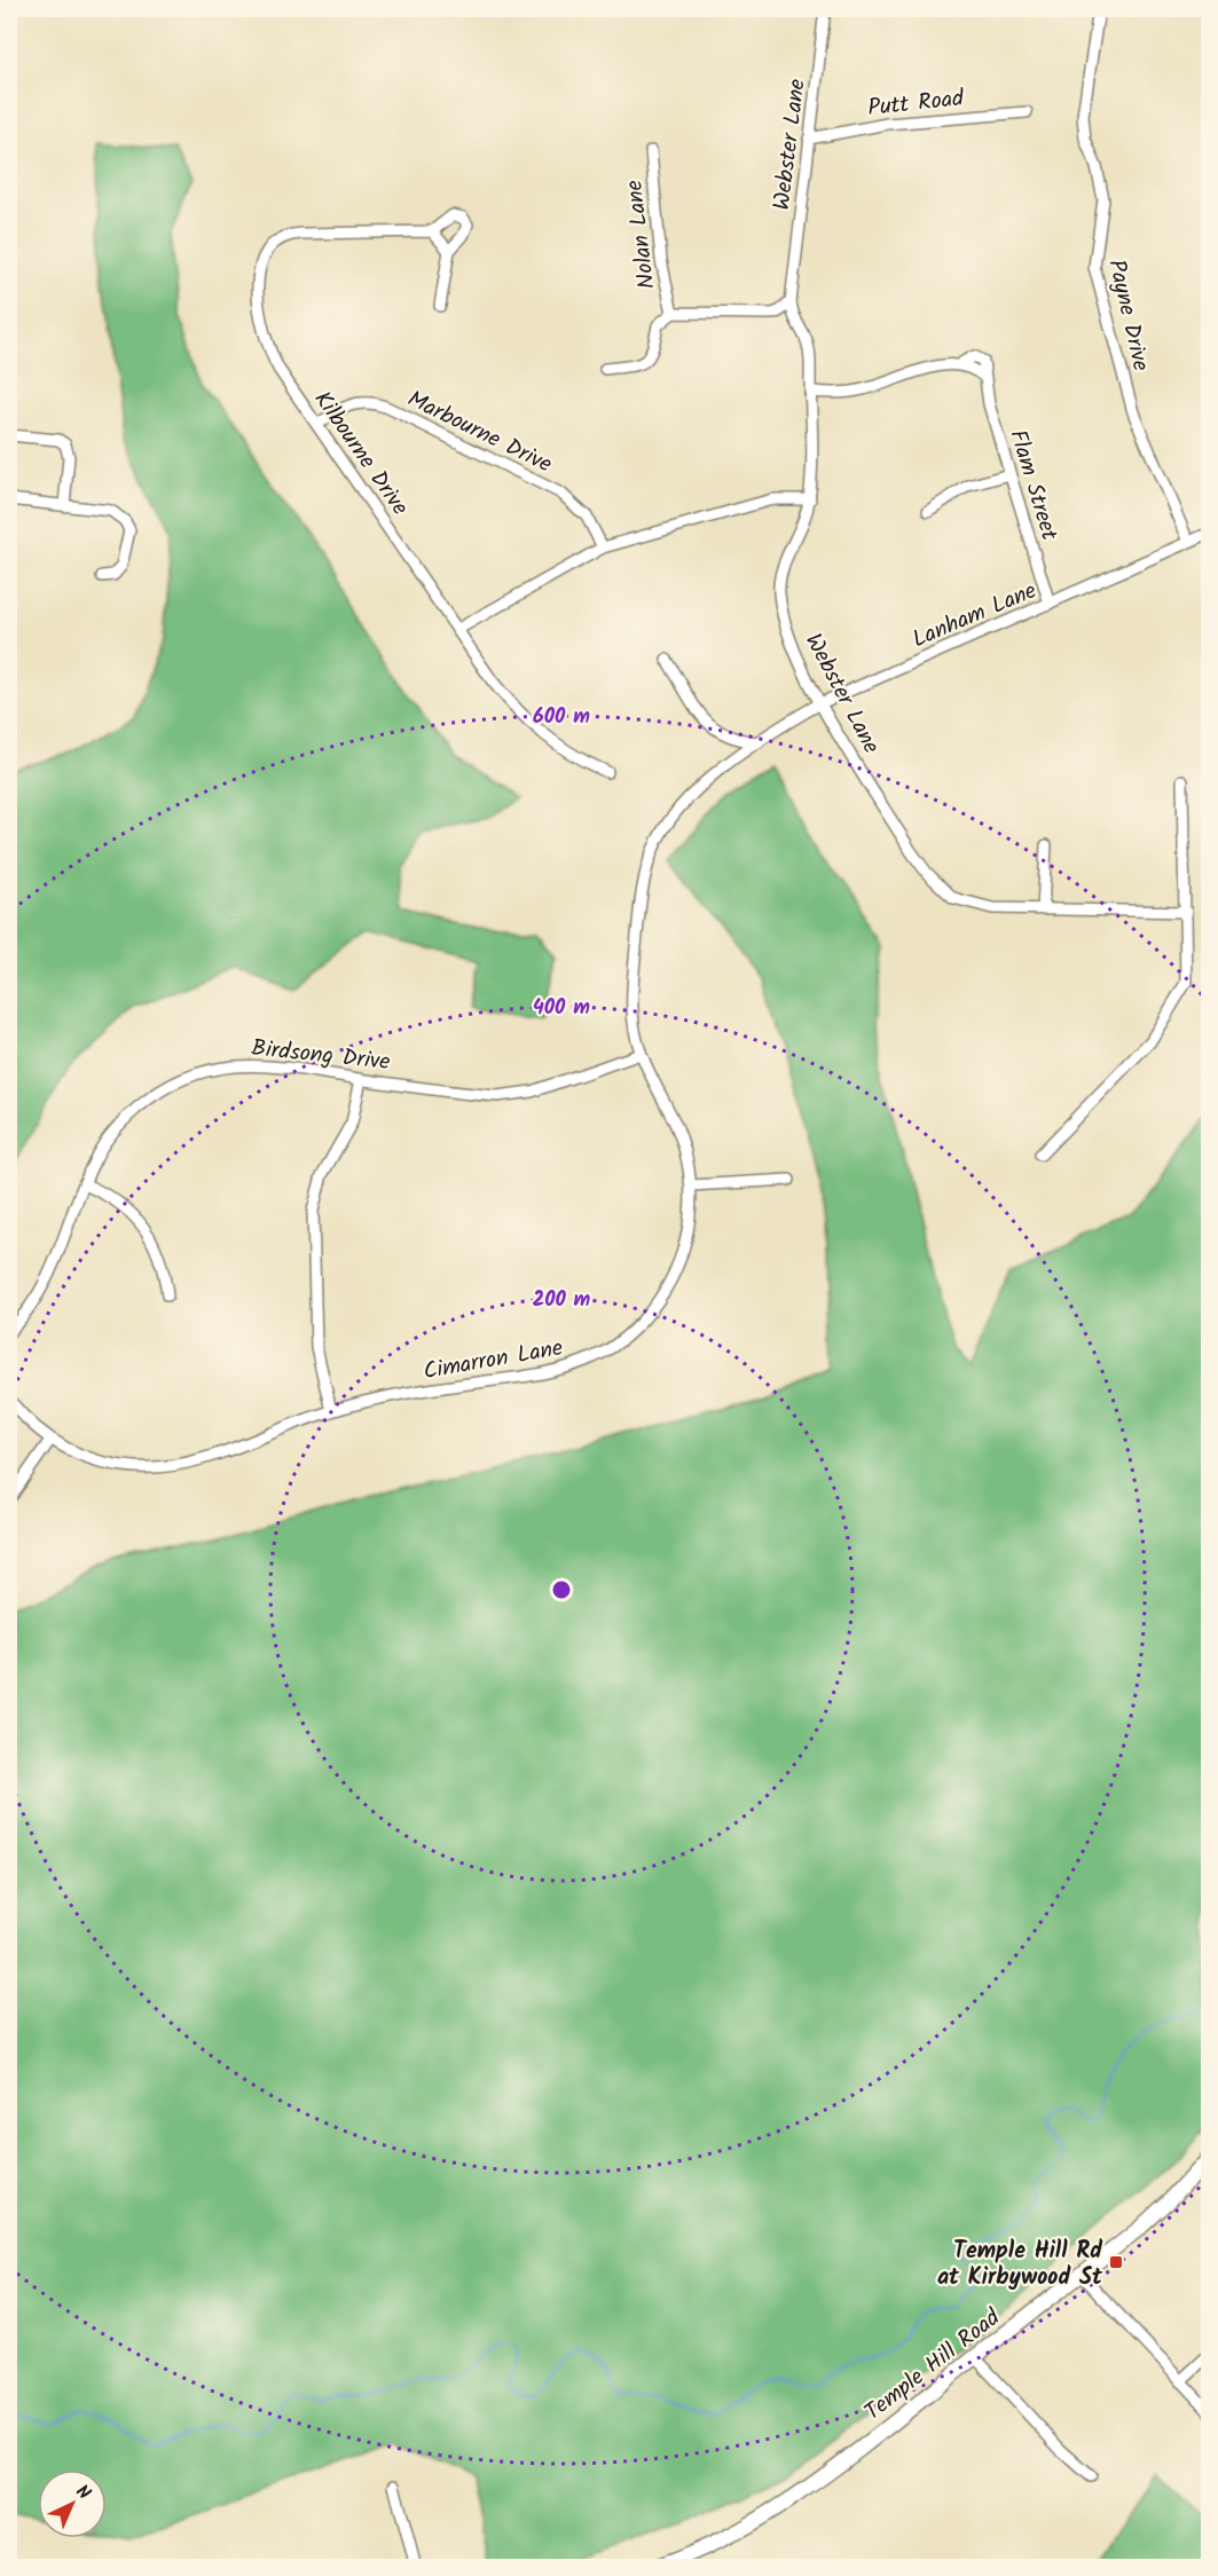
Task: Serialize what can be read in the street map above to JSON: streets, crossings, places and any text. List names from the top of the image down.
{
  "streets": {
    "main road": ["Temple Hill Road"],
    "street": [
      "Putt Road",
      "Webster Lane",
      "Nolan Lane",
      "Payne Drive",
      "Marbourne Drive",
      "Kilbourne Drive",
      "Flam Street",
      "Lanham Lane",
      "Birdsong Drive",
      "Cimarron Lane"
    ]
  },
  "crossings": [
    ["Putt Road", "Webster Lane"],
    ["Webster Lane", "Flam Street"],
    ["Webster Lane", "Lanham Lane"],
    ["Payne Drive", "Lanham Lane"],
    ["Marbourne Drive", "Kilbourne Drive"],
    ["Flam Street", "Lanham Lane"],
    ["Lanham Lane", "Cimarron Lane"],
    ["Birdsong Drive", "Cimarron Lane"]
  ],
  "places": {
    "transit": ["Temple Hill Rd at Kirbywood St"]
  },
  "north": "top right",
  "rings": ["600 m", "400 m", "200 m"]
}
